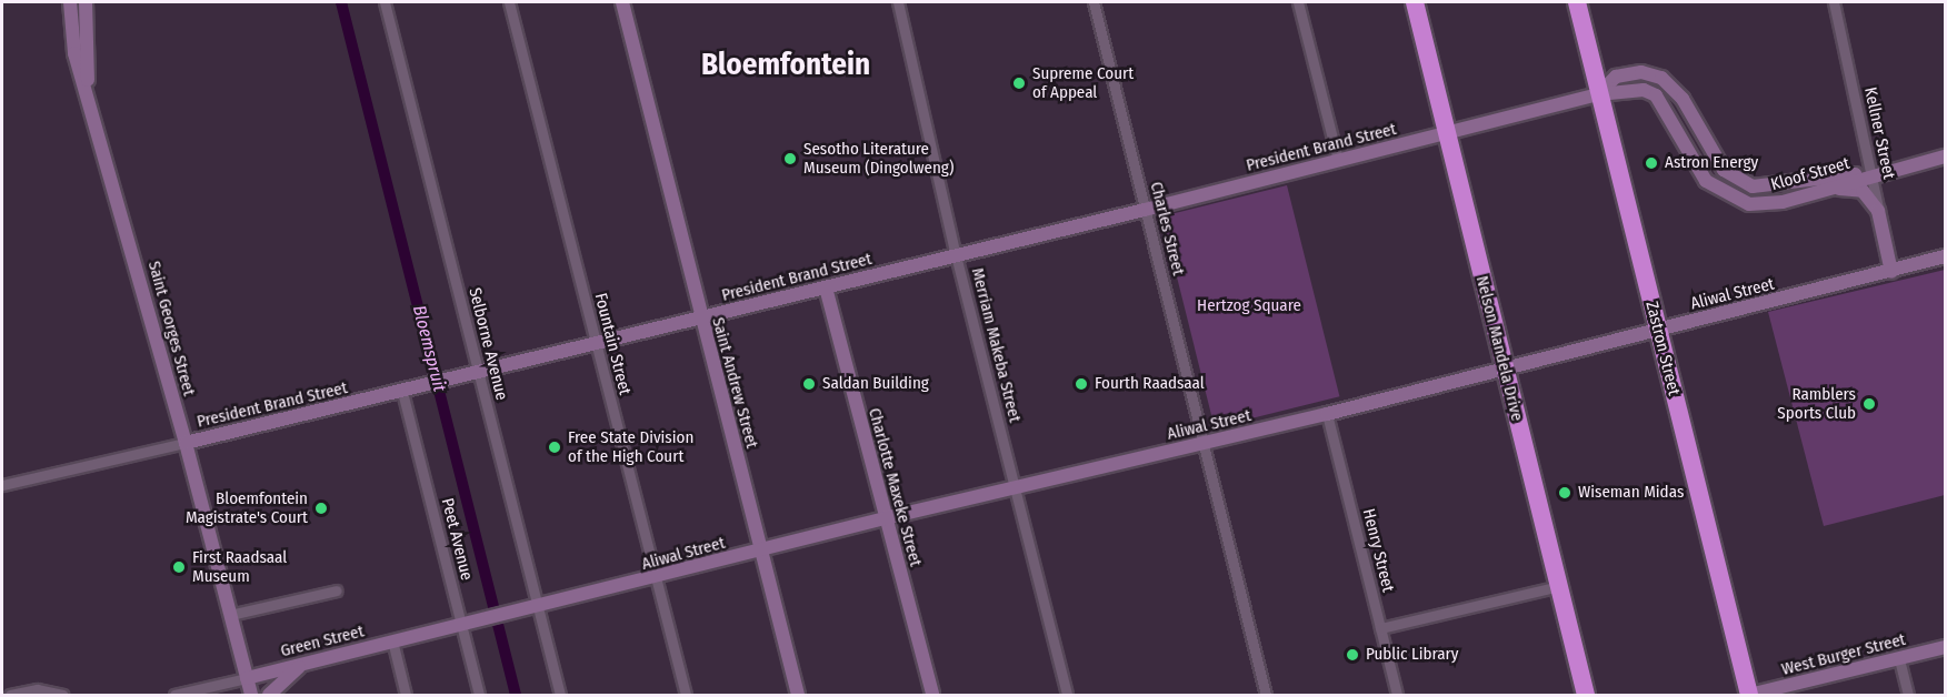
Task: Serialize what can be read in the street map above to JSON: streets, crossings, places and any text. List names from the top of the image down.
{
  "streets": {
    "highway": ["Nelson Mandela Drive", "Zastron Street"],
    "street": [
      "Kellner Street",
      "President Brand Street",
      "Kloof Street",
      "Charles Street",
      "Aliwal Street",
      "Saint Georges Street",
      "Selborne Avenue",
      "Fountain Street",
      "Merriam Makeba Street",
      "Saint Andrew Street",
      "Charlotte Maxeke Street",
      "Peet Avenue",
      "Henry Street",
      "Green Street",
      "West Burger Street"
    ]
  },
  "crossings": [
    ["Kellner Street", "Kloof Street"],
    ["Kellner Street", "Aliwal Street"],
    ["President Brand Street", "Kloof Street"],
    ["President Brand Street", "Charles Street"],
    ["President Brand Street", "Saint Georges Street"],
    ["President Brand Street", "Selborne Avenue"],
    ["President Brand Street", "Fountain Street"],
    ["President Brand Street", "Merriam Makeba Street"],
    ["President Brand Street", "Nelson Mandela Drive"],
    ["President Brand Street", "Zastron Street"],
    ["President Brand Street", "Saint Andrew Street"],
    ["President Brand Street", "Charlotte Maxeke Street"],
    ["President Brand Street", "Peet Avenue"],
    ["Kloof Street", "Zastron Street"],
    ["Charles Street", "Aliwal Street"],
    ["Aliwal Street", "Selborne Avenue"],
    ["Aliwal Street", "Fountain Street"],
    ["Aliwal Street", "Merriam Makeba Street"],
    ["Aliwal Street", "Nelson Mandela Drive"],
    ["Aliwal Street", "Zastron Street"],
    ["Aliwal Street", "Saint Andrew Street"],
    ["Aliwal Street", "Charlotte Maxeke Street"],
    ["Aliwal Street", "Henry Street"],
    ["Aliwal Street", "Green Street"],
    ["Saint Georges Street", "Green Street"],
    ["Zastron Street", "West Burger Street"],
    ["Peet Avenue", "Green Street"]
  ],
  "districts": ["Bloemfontein"],
  "water": ["Bloemspruit"],
  "parks": ["Hertzog Square"],
  "places": [
    "Supreme Court of Appeal",
    "Sesotho Literature Museum (Dingolweng)",
    "Astron Energy",
    "Saldan Building",
    "Fourth Raadsaal",
    "Ramblers Sports Club",
    "Free State Division of the High Court",
    "Wiseman Midas",
    "Bloemfontein Magistrate's Court",
    "First Raadsaal Museum",
    "Public Library"
  ]
}
